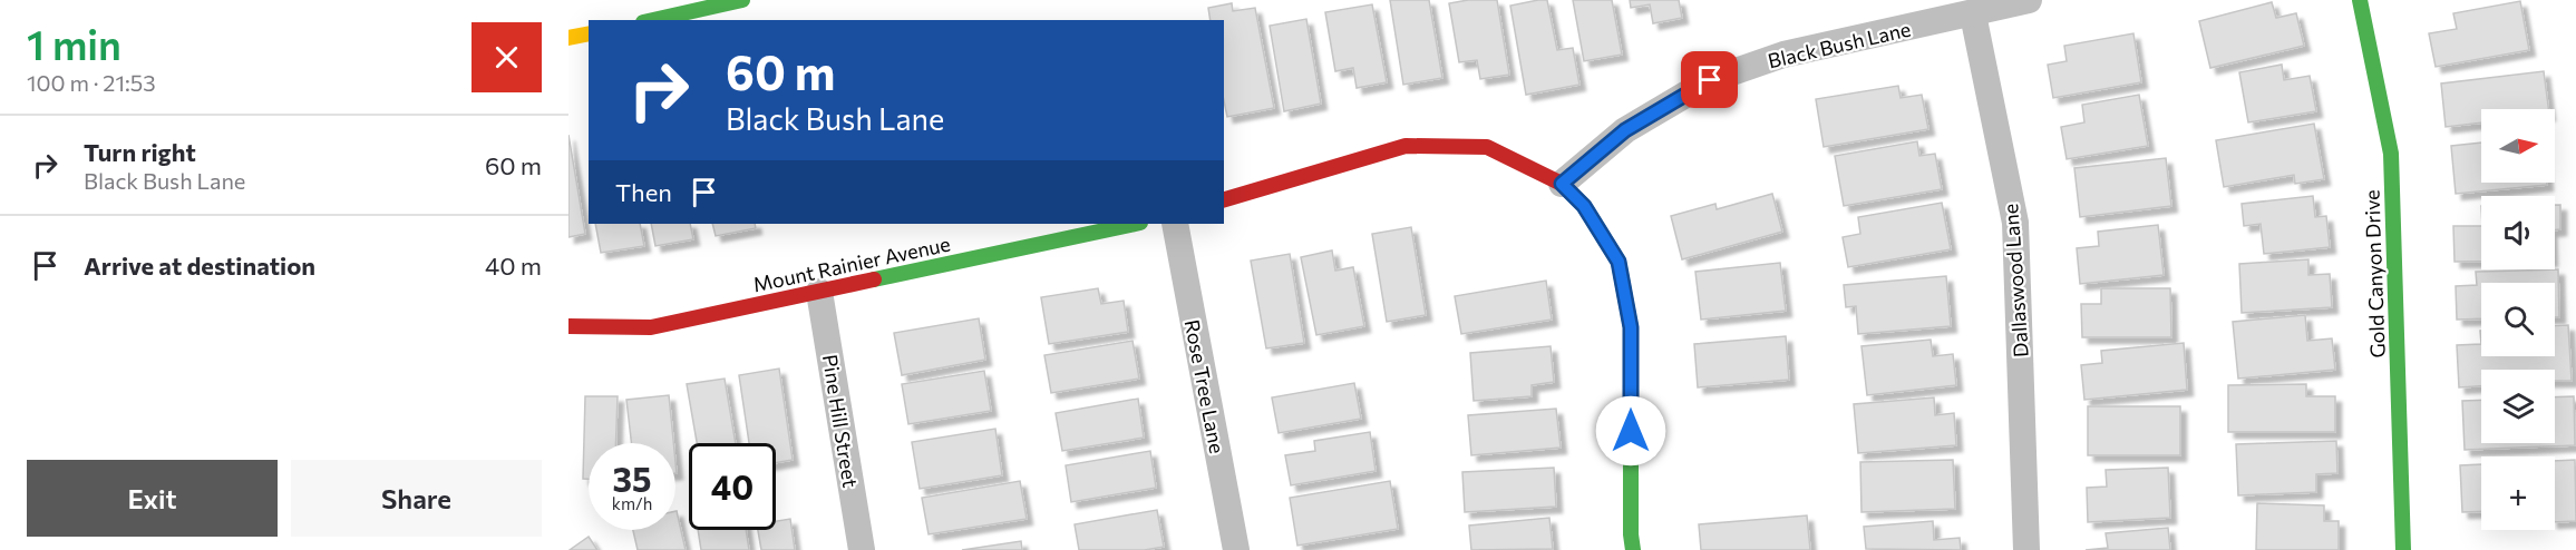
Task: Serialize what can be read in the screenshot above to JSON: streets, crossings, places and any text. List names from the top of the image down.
{
  "streets": {
    "street": [
      "Black Bush Lane",
      "Mount Rainier Avenue",
      "Gold Canyon Drive",
      "Dallaswood Lane",
      "Rose Tree Lane",
      "Pine Hill Street"
    ]
  },
  "crossings": [
    ["Black Bush Lane", "Dallaswood Lane"],
    ["Mount Rainier Avenue", "Pine Hill Street"]
  ],
  "north": "right",
  "page": {
    "heading": ["1 min", "100 m · 21:53"],
    "turn": ["60 m", "Black Bush Lane"],
    "map_buttons": "+",
    "list": [
      {
        "name": "Turn right",
        "note": "Black Bush Lane",
        "value": "60 m"
      },
      {
        "name": "Arrive at destination",
        "value": "40 m"
      }
    ],
    "then": "Then",
    "speed": "35 km/h",
    "limit": "40",
    "buttons": ["Exit", "Share"]
  }
}
